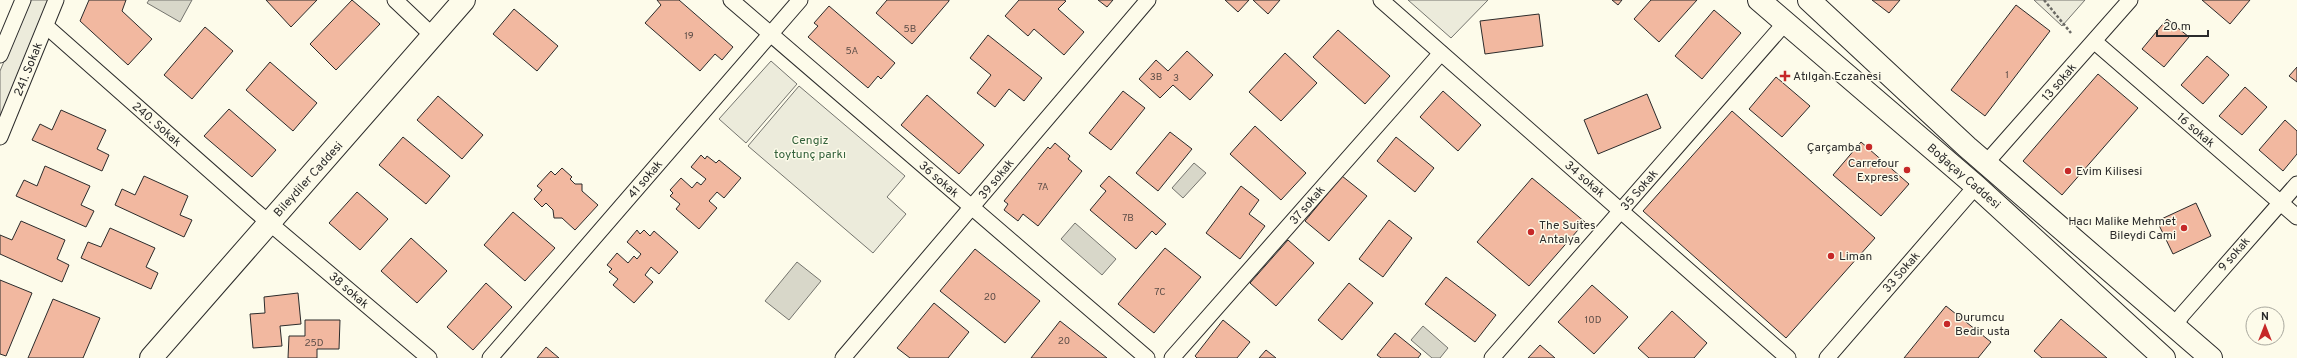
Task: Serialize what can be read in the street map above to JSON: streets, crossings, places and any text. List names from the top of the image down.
{
  "streets": {
    "main road": ["Boğaçay Caddesi", "Bileydiler Caddesi"],
    "street": [
      "241. Sokak",
      "13 sokak",
      "240. Sokak",
      "16 sokak",
      "41 sokak",
      "36 sokak",
      "39 sokak",
      "34 sokak",
      "35 Sokak",
      "37 sokak",
      "9 sokak",
      "33 Sokak",
      "38 sokak"
    ]
  },
  "crossings": [
    ["241. Sokak", "240. Sokak"],
    ["13 sokak", "16 sokak"],
    ["13 sokak", "Boğaçay Caddesi"],
    ["240. Sokak", "Bileydiler Caddesi"],
    ["240. Sokak", "38 sokak"],
    ["16 sokak", "9 sokak"],
    ["Boğaçay Caddesi", "35 Sokak"],
    ["Boğaçay Caddesi", "9 sokak"],
    ["Boğaçay Caddesi", "33 Sokak"],
    ["Bileydiler Caddesi", "38 sokak"],
    ["41 sokak", "36 sokak"],
    ["36 sokak", "39 sokak"],
    ["34 sokak", "35 Sokak"],
    ["34 sokak", "37 sokak"]
  ],
  "parks": ["Cengiz toytunç parkı"],
  "places": {
    "health": ["Atılgan Eczanesi"],
    "other": [
      "Çarçamba",
      "Carrefour Express",
      "Evim Kilisesi",
      "Hacı Malike Mehmet Bileydi Cami",
      "The Suites Antalya",
      "Liman",
      "Durumcu Bedir usta"
    ]
  },
  "house_numbers": [
    "5B",
    "19",
    "5A",
    "1",
    "3B",
    "3",
    "7A",
    "7B",
    "7C",
    "20",
    "10D",
    "20",
    "25D"
  ],
  "scale_bar": "20 m",
  "north": "top"
}
